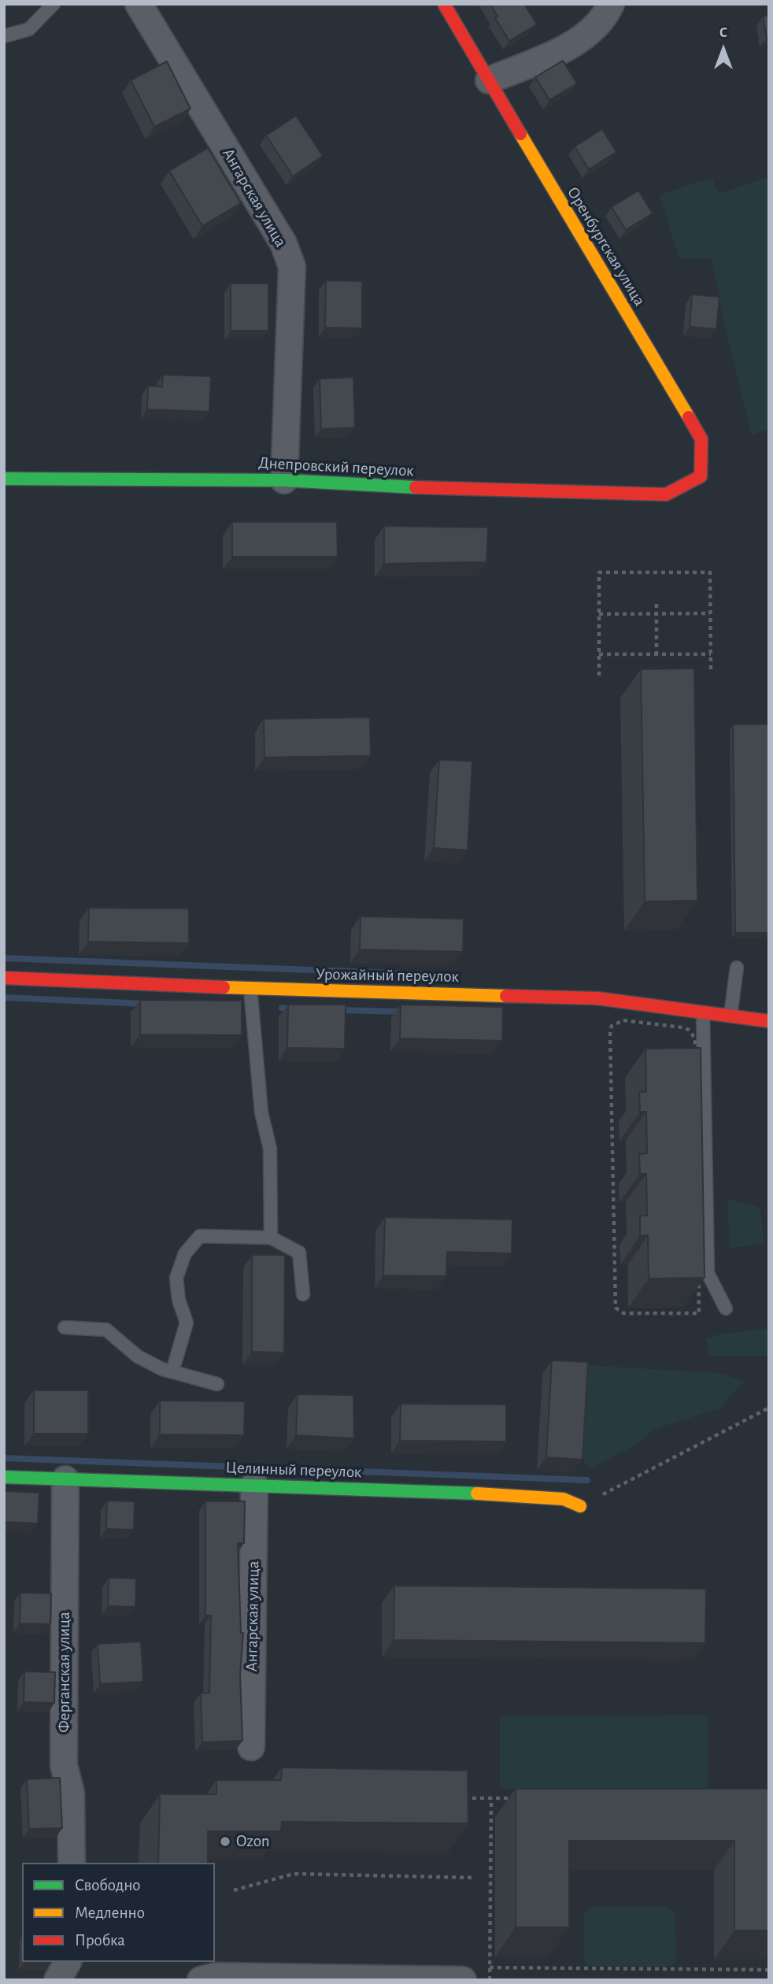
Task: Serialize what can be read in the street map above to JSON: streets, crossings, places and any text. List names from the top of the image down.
{
  "streets": {
    "street": [
      "Ангарская улица",
      "Оренбургская улица",
      "Днепровский переулок",
      "Урожайный переулок",
      "Целинный переулок",
      "Ферганская улица"
    ]
  },
  "crossings": [
    ["Ангарская улица", "Днепровский переулок"],
    ["Ангарская улица", "Целинный переулок"],
    ["Оренбургская улица", "Днепровский переулок"],
    ["Целинный переулок", "Ферганская улица"]
  ],
  "places": ["Ozon"],
  "legend": ["Свободно", "Медленно", "Пробка"],
  "north": "top"
}
